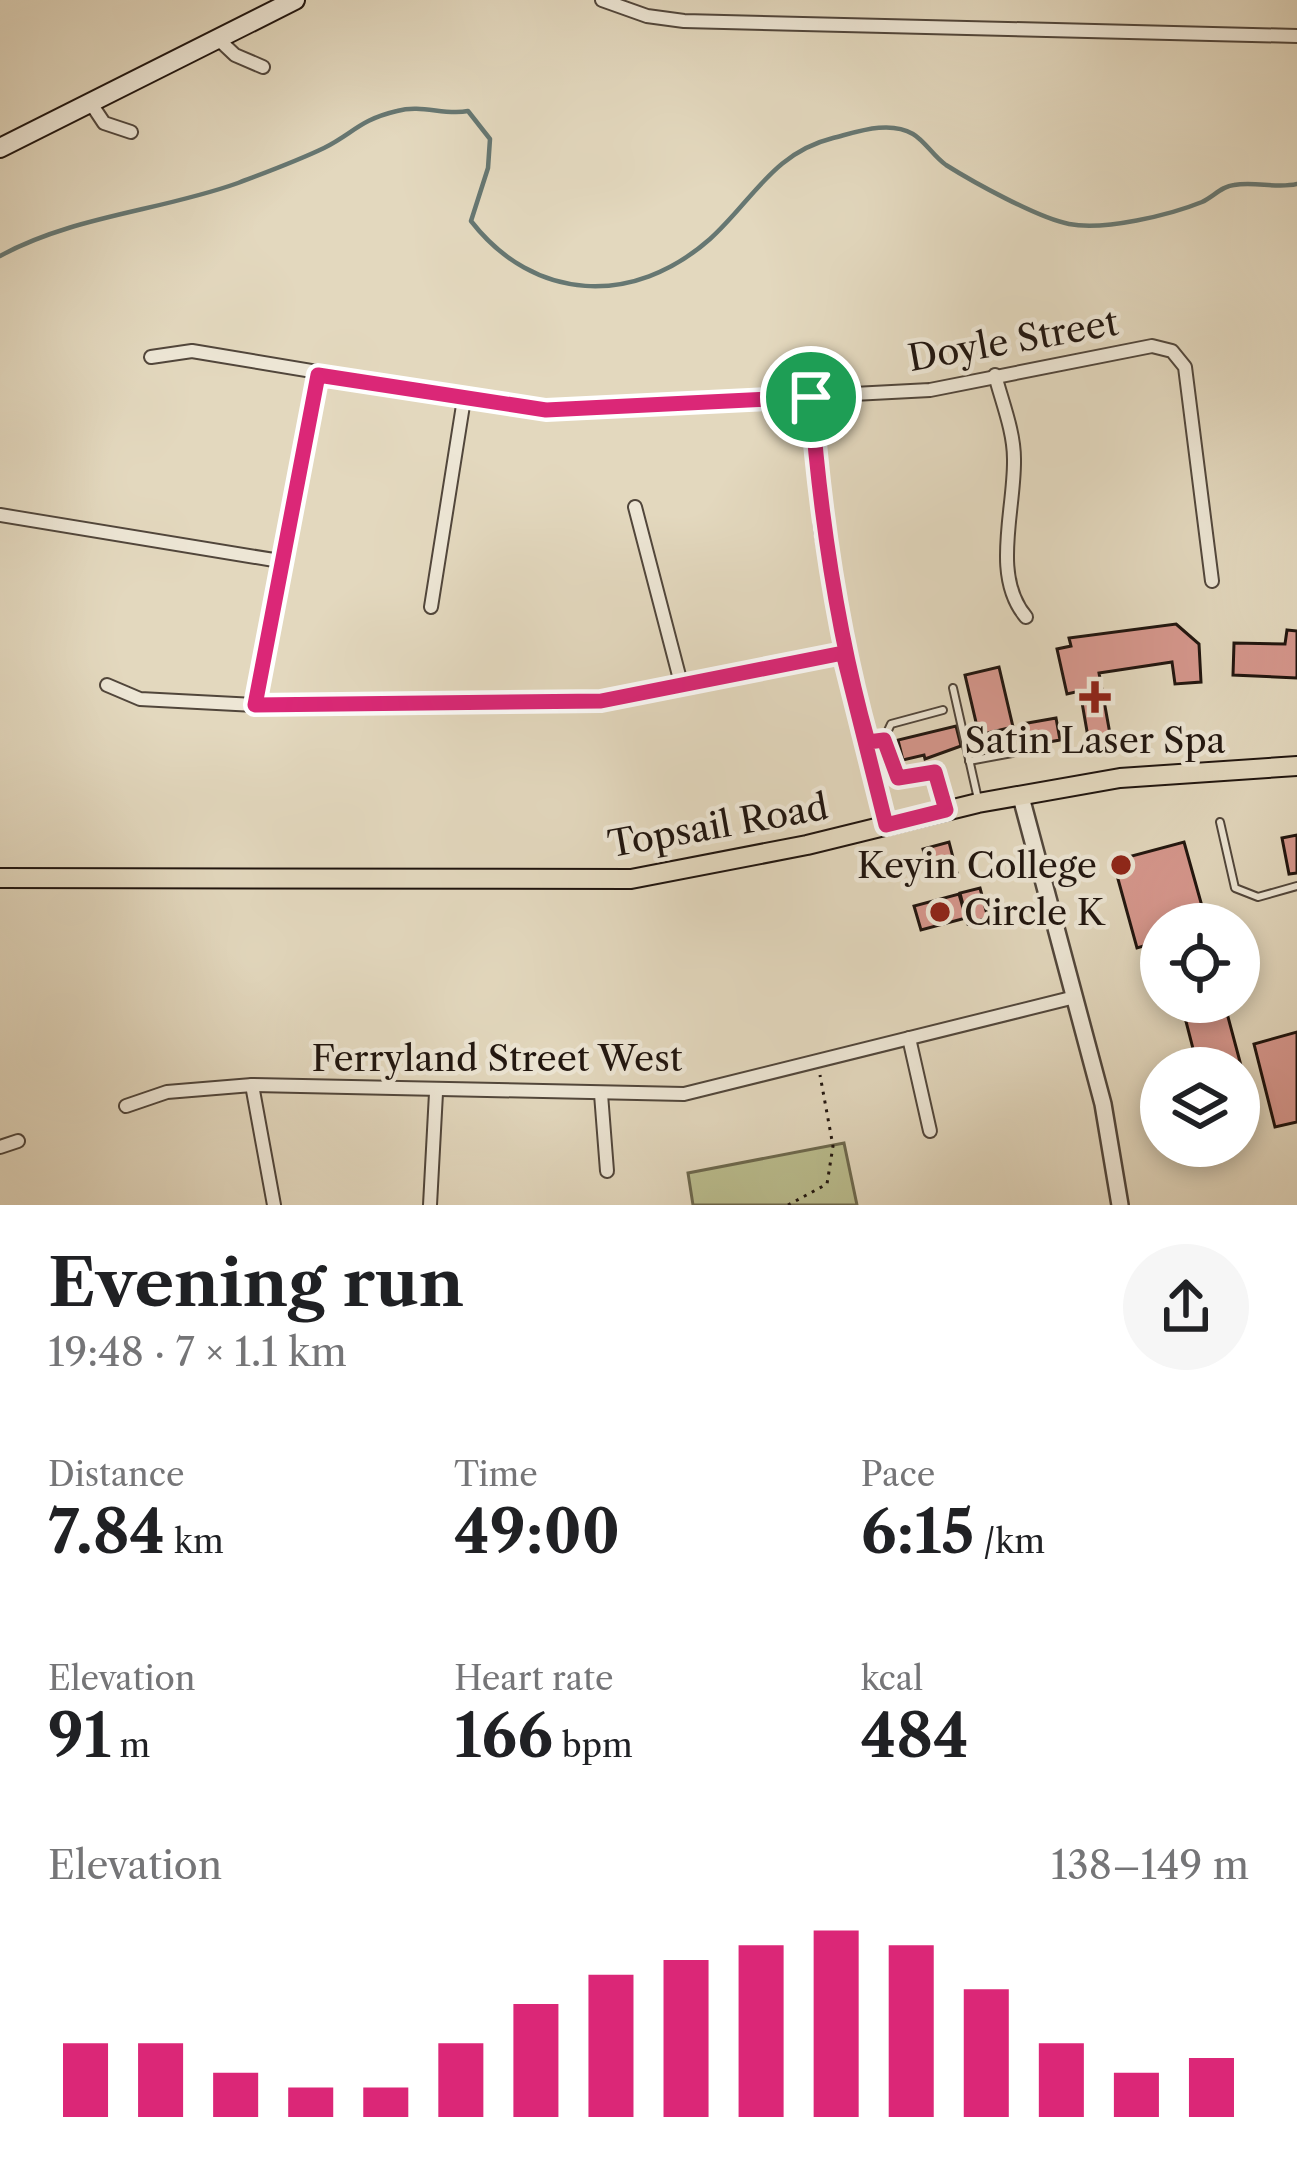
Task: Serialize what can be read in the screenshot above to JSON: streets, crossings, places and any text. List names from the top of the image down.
{
  "streets": {
    "main road": ["Topsail Road"],
    "street": ["Doyle Street", "Ferryland Street West"]
  },
  "places": {
    "health": ["Satin Laser Spa"],
    "other": ["Keyin College", "Circle K"]
  },
  "page": {
    "heading": ["Evening run", "19:48 · 7 × 1.1 km"],
    "stats": [
      ["Distance", "7.84 km"],
      ["Time", "49:00"],
      ["Pace", "6:15 /km"],
      ["Elevation", "91 m"],
      ["Heart rate", "166 bpm"],
      ["kcal", "484"]
    ],
    "chart": ["Elevation", "138–149 m"]
  }
}
